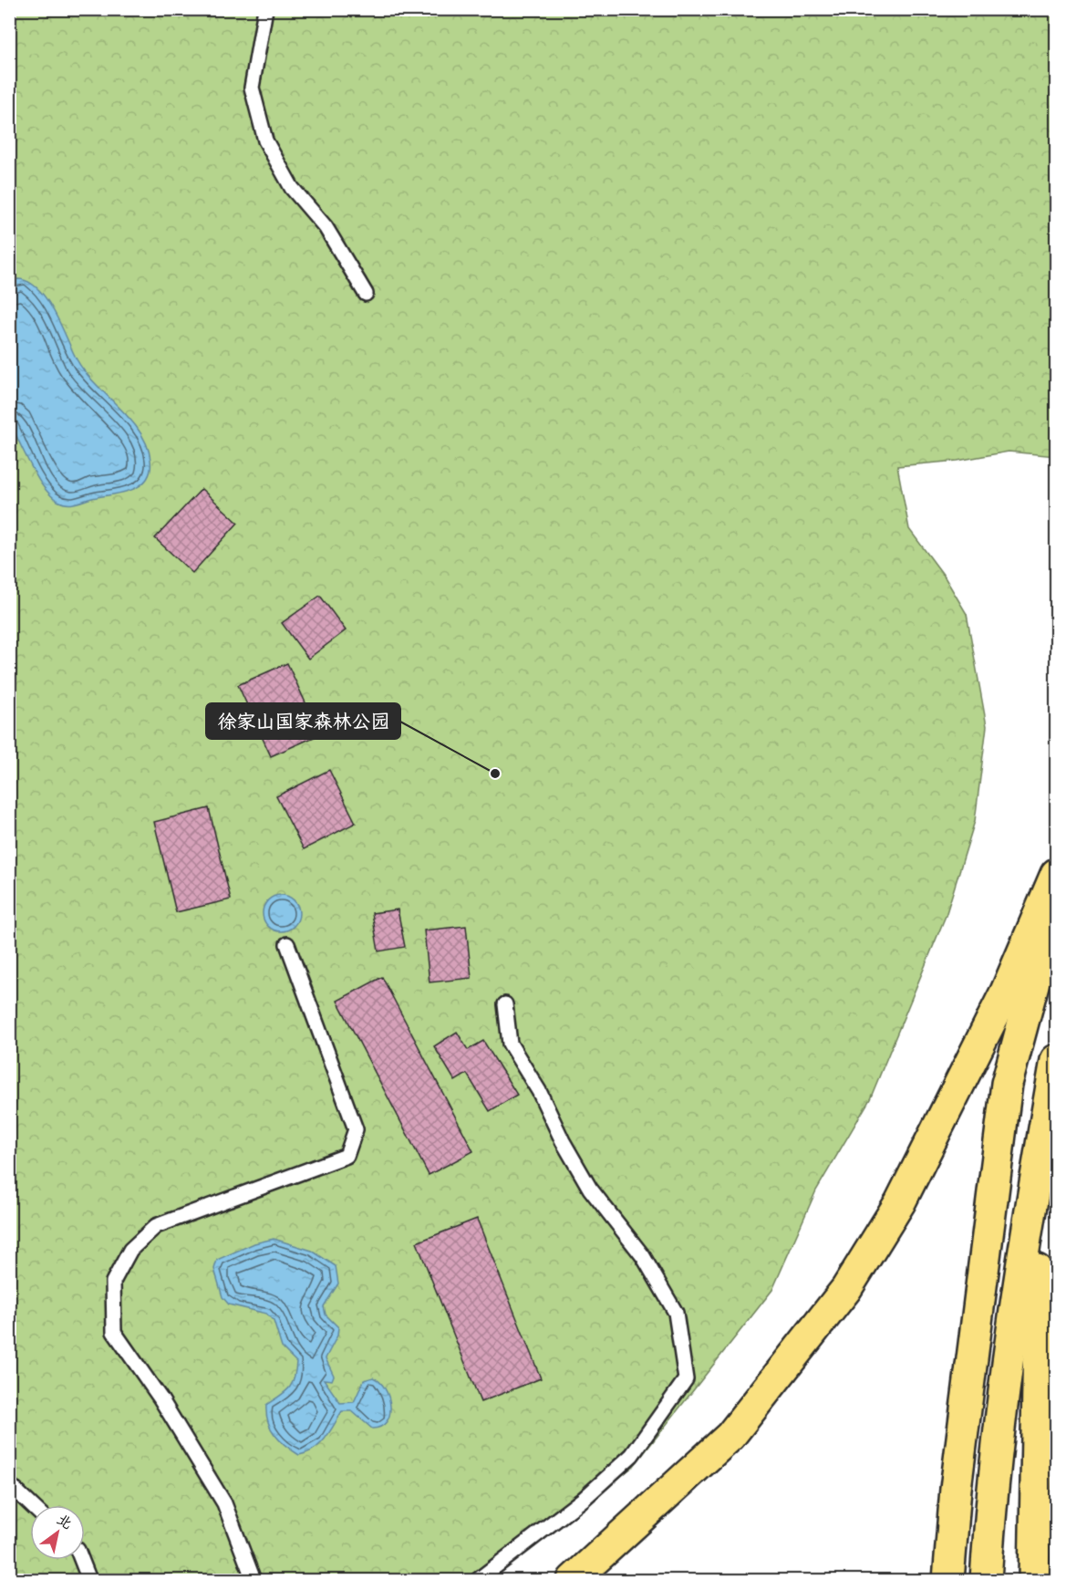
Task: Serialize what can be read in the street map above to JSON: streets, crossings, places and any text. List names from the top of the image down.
{
  "places": ["徐家山国家森林公园"],
  "north": "top right"
}
